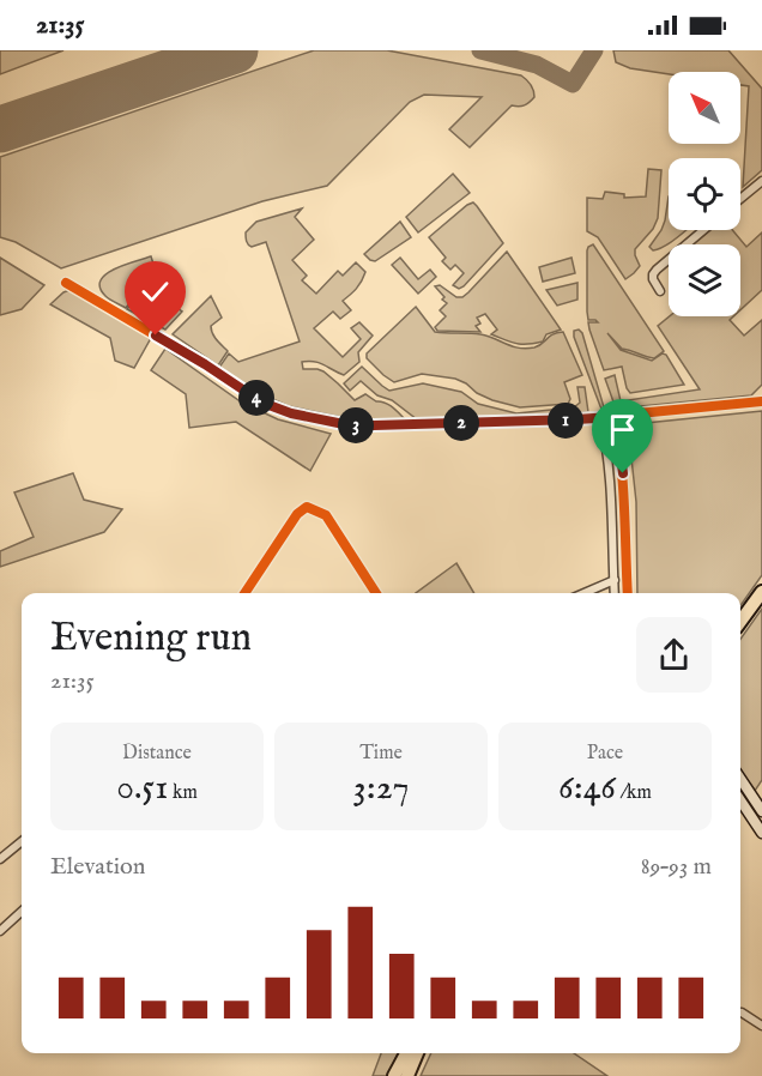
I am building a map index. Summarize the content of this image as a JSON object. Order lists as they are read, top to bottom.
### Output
{
  "north": "top left",
  "page": {
    "status": "21:35",
    "pins": [
      "4",
      "1",
      "2",
      "3"
    ],
    "heading": ["Evening run", "21:35"],
    "stats": [
      ["Distance", "0.51 km"],
      ["Time", "3:27"],
      ["Pace", "6:46 /km"]
    ],
    "chart": ["Elevation", "89–93 m"]
  }
}
